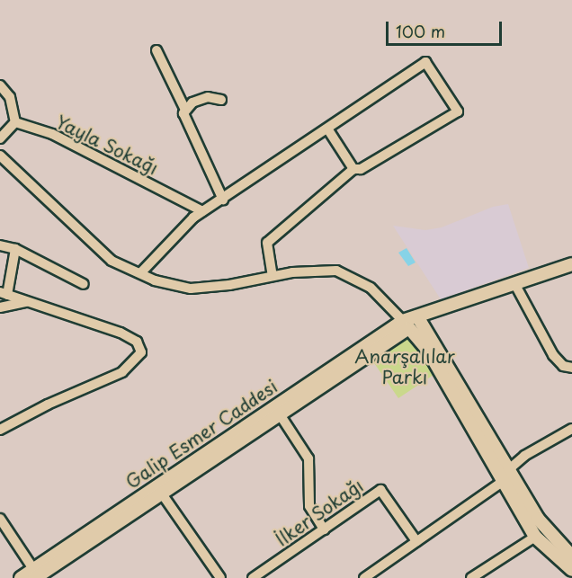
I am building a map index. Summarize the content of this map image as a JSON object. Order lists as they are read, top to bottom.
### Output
{
  "streets": {
    "street": ["Yayla Sokağı", "Galip Esmer Caddesi", "İlker Sokağı"]
  },
  "parks": ["Anarşalılar Parkı"],
  "scale_bar": "100 m"
}
